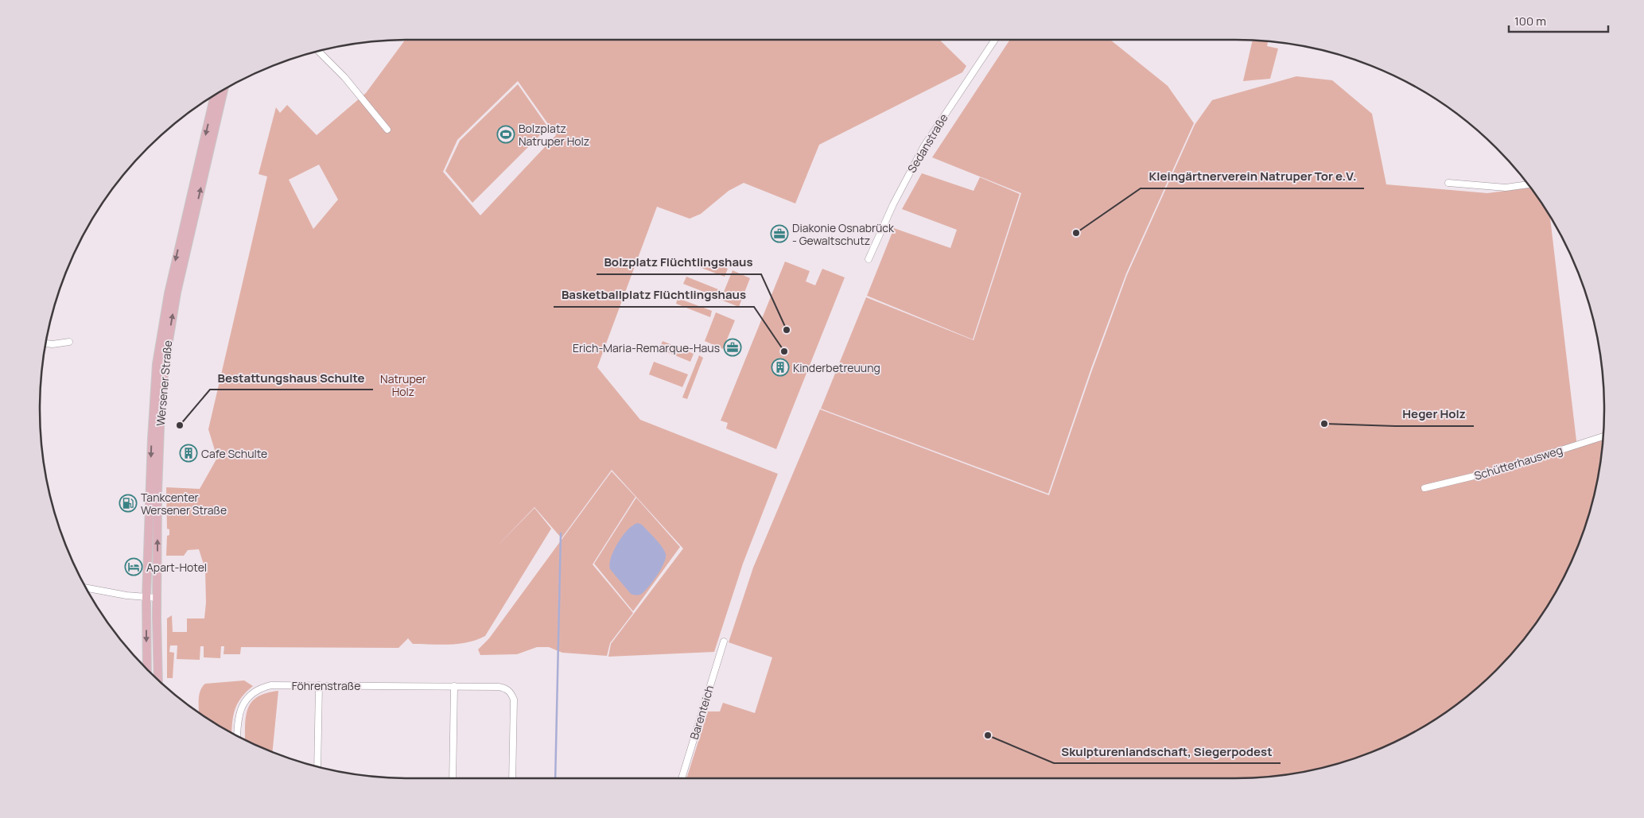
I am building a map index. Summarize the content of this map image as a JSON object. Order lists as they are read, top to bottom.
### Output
{
  "streets": {
    "main road": ["Wersener Straße"],
    "street": [
      "Sedanstraße",
      "Schütterhausweg",
      "Föhrenstraße",
      "Barenteich"
    ]
  },
  "parks": ["Natruper Holz"],
  "places": {
    "sports": ["Bolzplatz Natruper Holz"],
    "other": [
      "Kleingärtnerverein Natruper Tor e.V.",
      "Bolzplatz Flüchtlingshaus",
      "Basketballplatz Flüchtlingshaus",
      "Heger Holz",
      "Bestattungshaus Schulte",
      "Skulpturenlandschaft, Siegerpodest"
    ],
    "office": ["Diakonie Osnabrück - Gewaltschutz", "Erich-Maria-Remarque-Haus"],
    "building": ["Kinderbetreuung", "Cafe Schulte"],
    "fuel station": ["Tankcenter Wersener Straße"],
    "hotel": ["Apart-Hotel"]
  },
  "scale_bar": "100 m"
}
